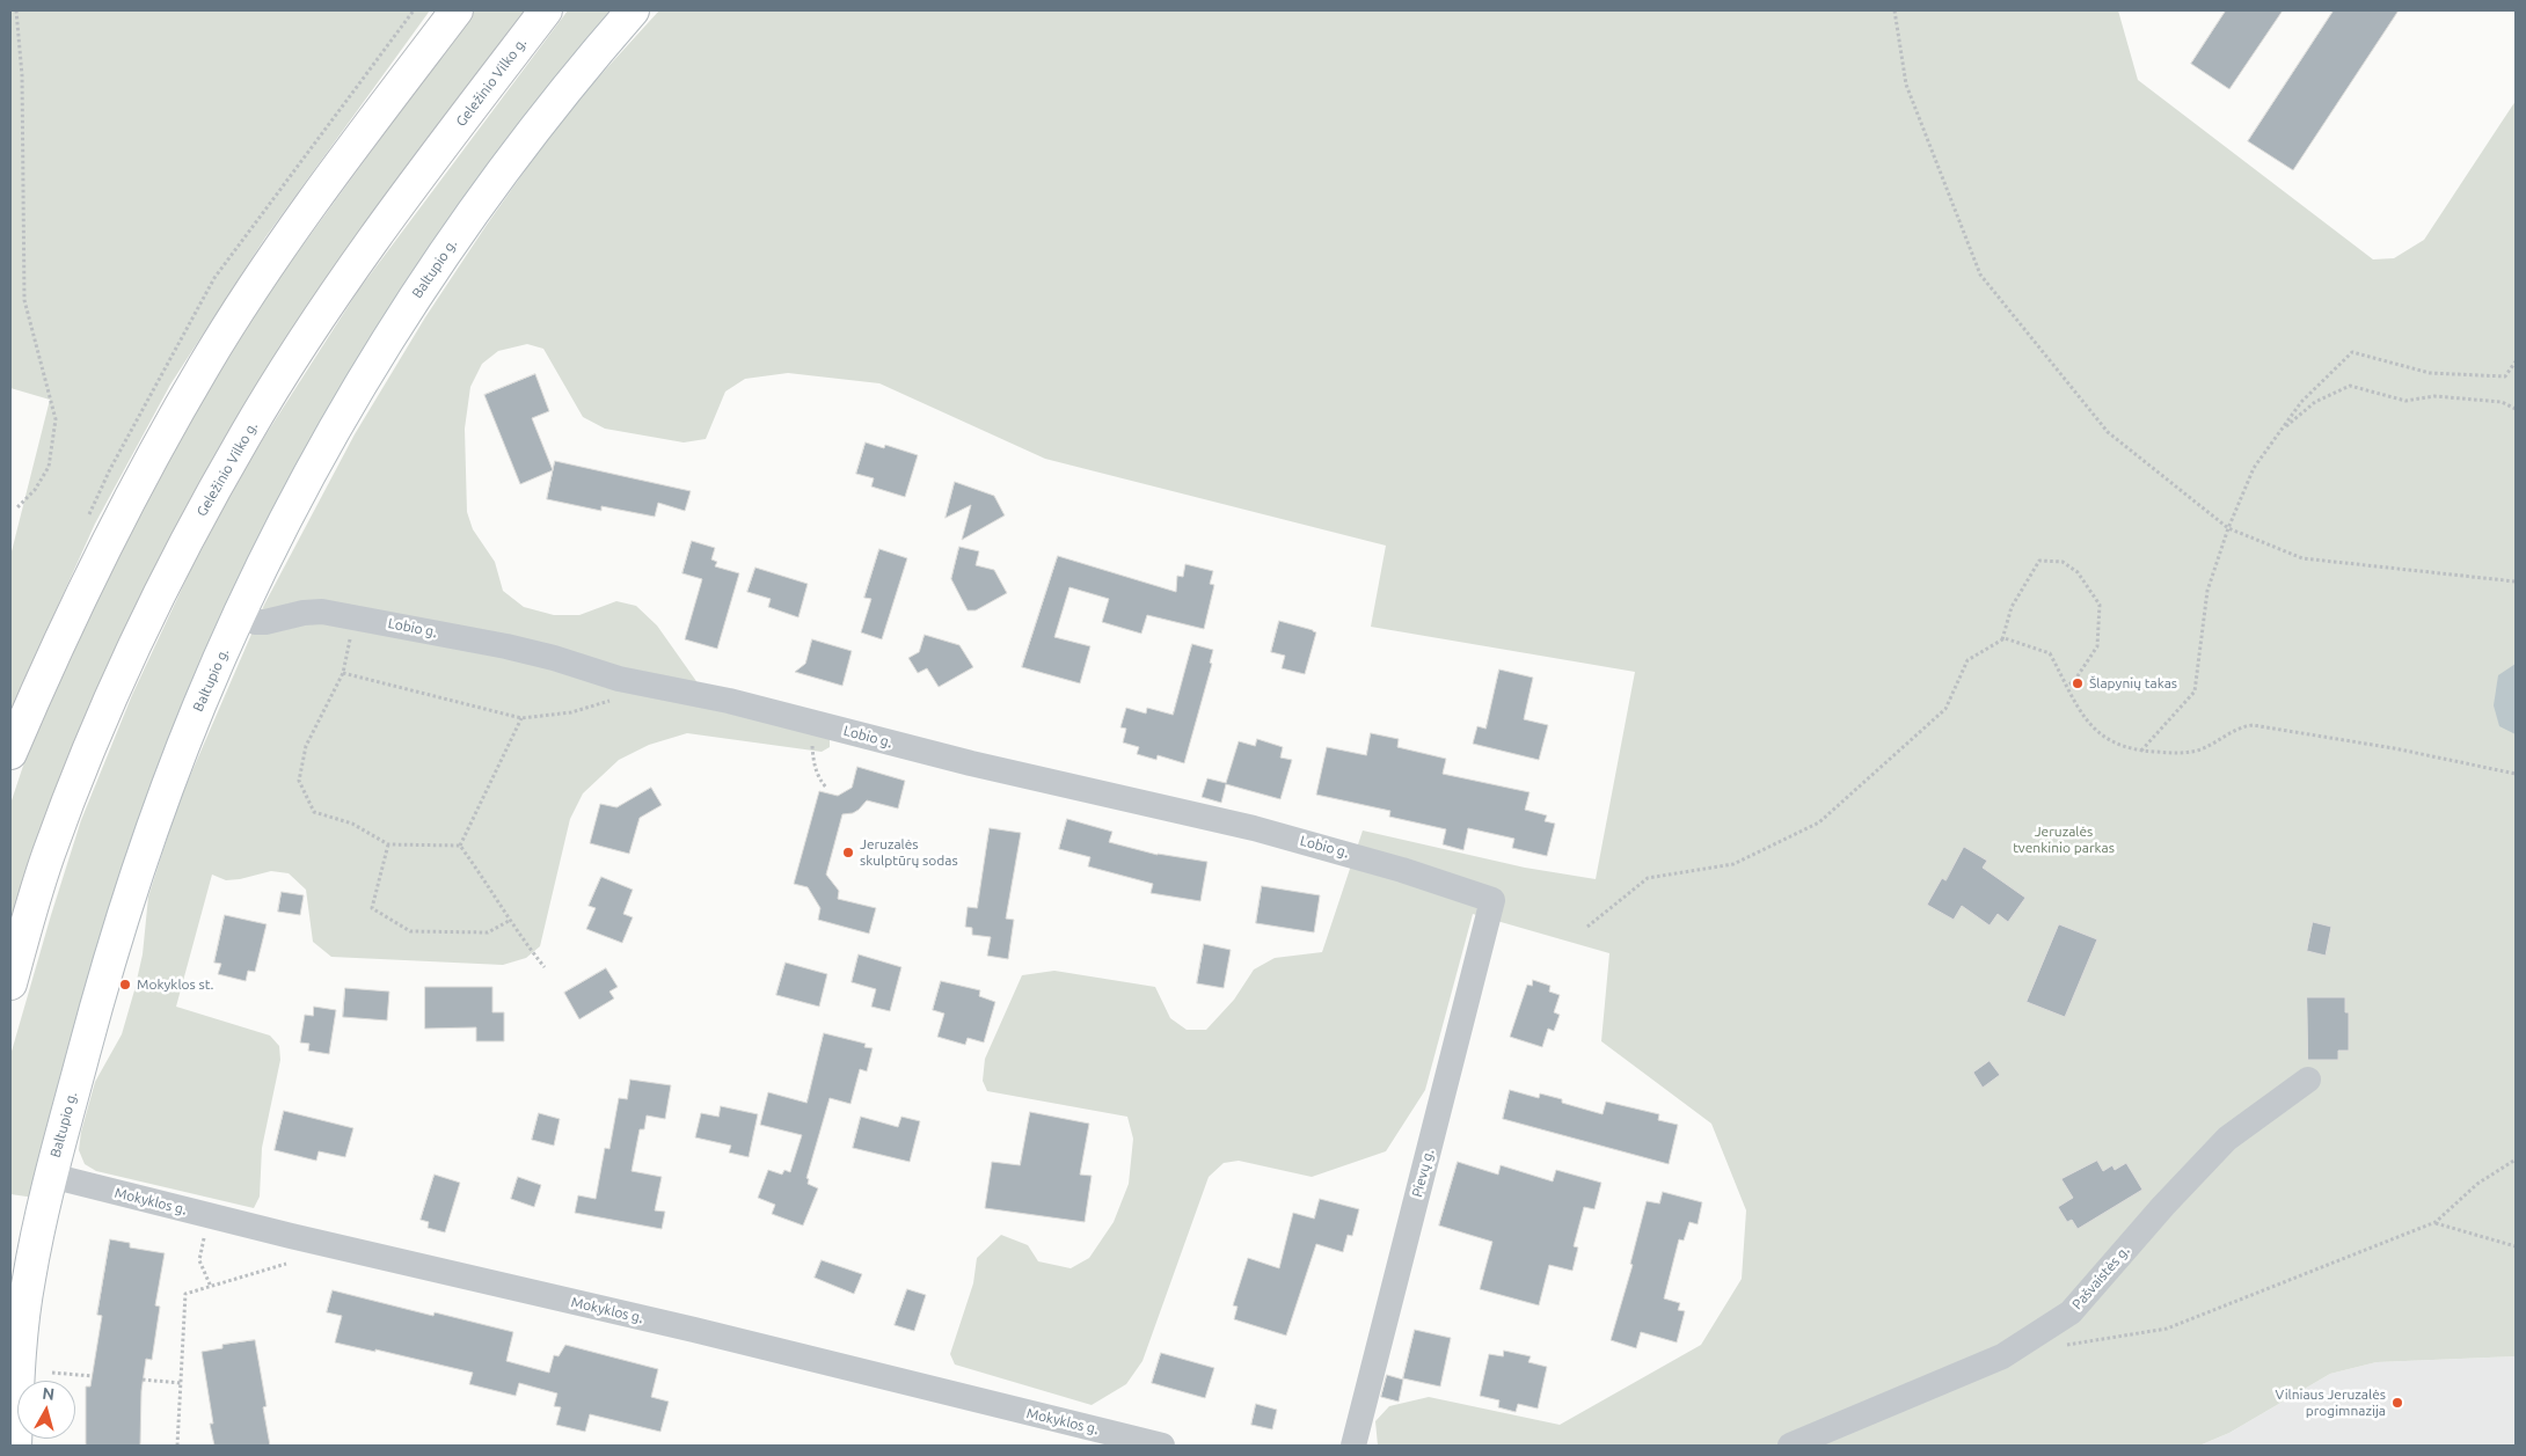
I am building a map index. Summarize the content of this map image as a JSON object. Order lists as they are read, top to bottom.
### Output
{
  "streets": {
    "main road": ["Geležinio Vilko g.", "Baltupio g."],
    "street": [
      "Lobio g.",
      "Pievų g.",
      "Mokyklos g.",
      "Pašvaistės g."
    ]
  },
  "crossings": [
    ["Baltupio g.", "Lobio g."],
    ["Baltupio g.", "Mokyklos g."],
    ["Lobio g.", "Pievų g."]
  ],
  "parks": ["Jeruzalės tvenkinio parkas"],
  "places": [
    "Šlapynių takas",
    "Jeruzalės skulptūrų sodas",
    "Mokyklos st.",
    "Vilniaus Jeruzalės progimnazija"
  ],
  "north": "top"
}
